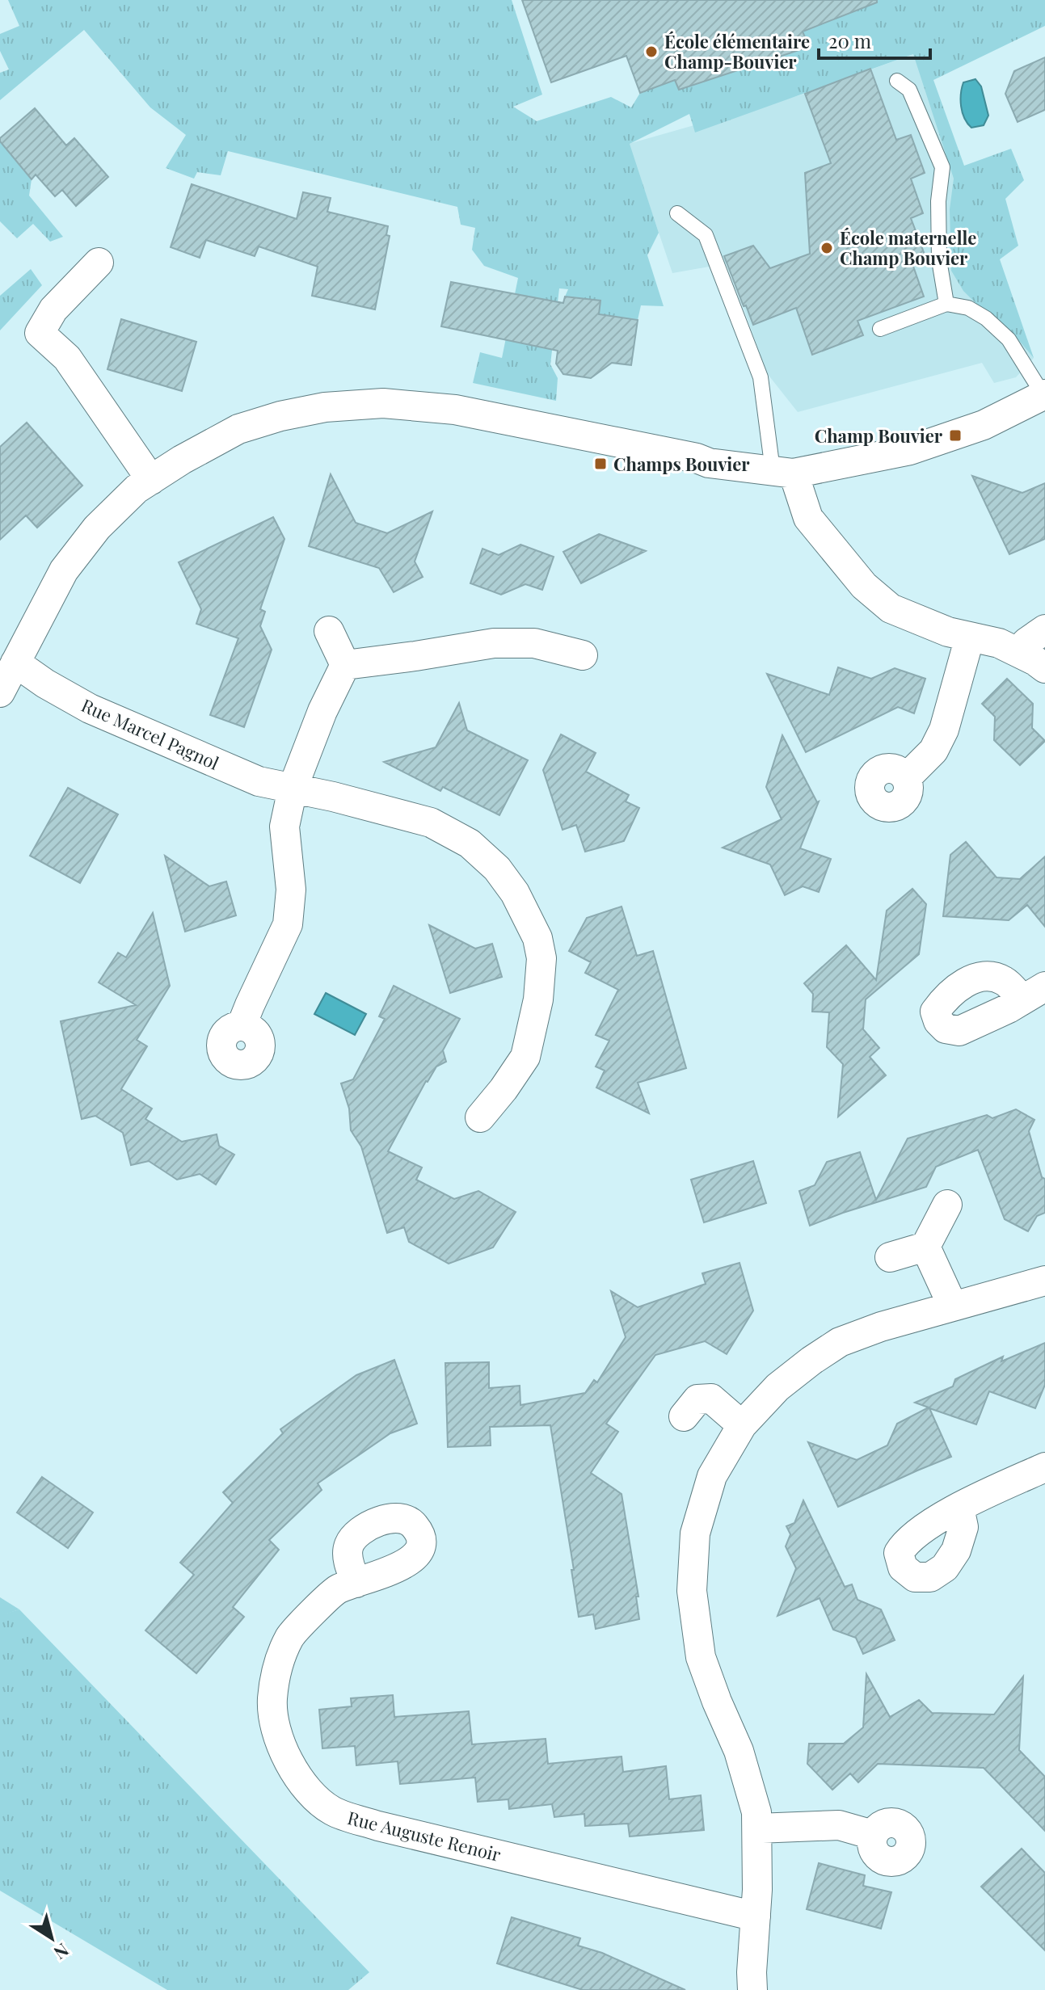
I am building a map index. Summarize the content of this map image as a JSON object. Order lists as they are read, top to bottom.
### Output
{
  "streets": {
    "street": ["Rue Marcel Pagnol", "Rue Auguste Renoir"]
  },
  "places": {
    "other": ["École élémentaire Champ-Bouvier", "École maternelle Champ Bouvier"],
    "transit": ["Champ Bouvier", "Champs Bouvier"]
  },
  "scale_bar": "20 m",
  "north": "bottom right"
}
